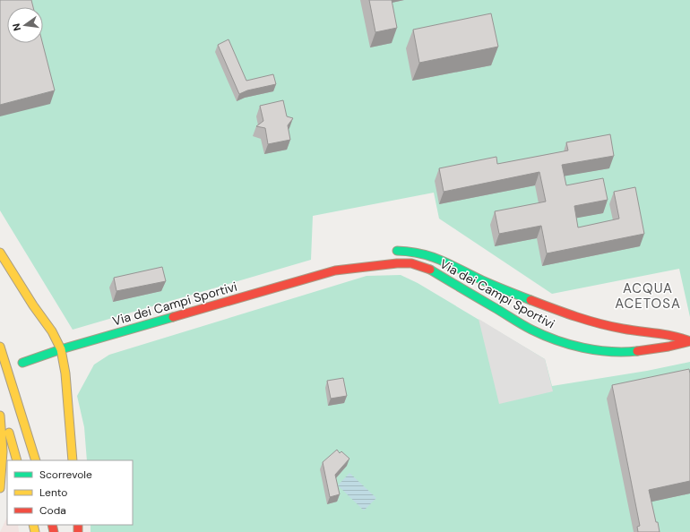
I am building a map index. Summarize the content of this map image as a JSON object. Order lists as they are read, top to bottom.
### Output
{
  "streets": {
    "main road": ["Via dei Campi Sportivi"]
  },
  "districts": ["ACQUA ACETOSA"],
  "legend": ["Scorrevole", "Lento", "Coda"],
  "north": "left"
}
